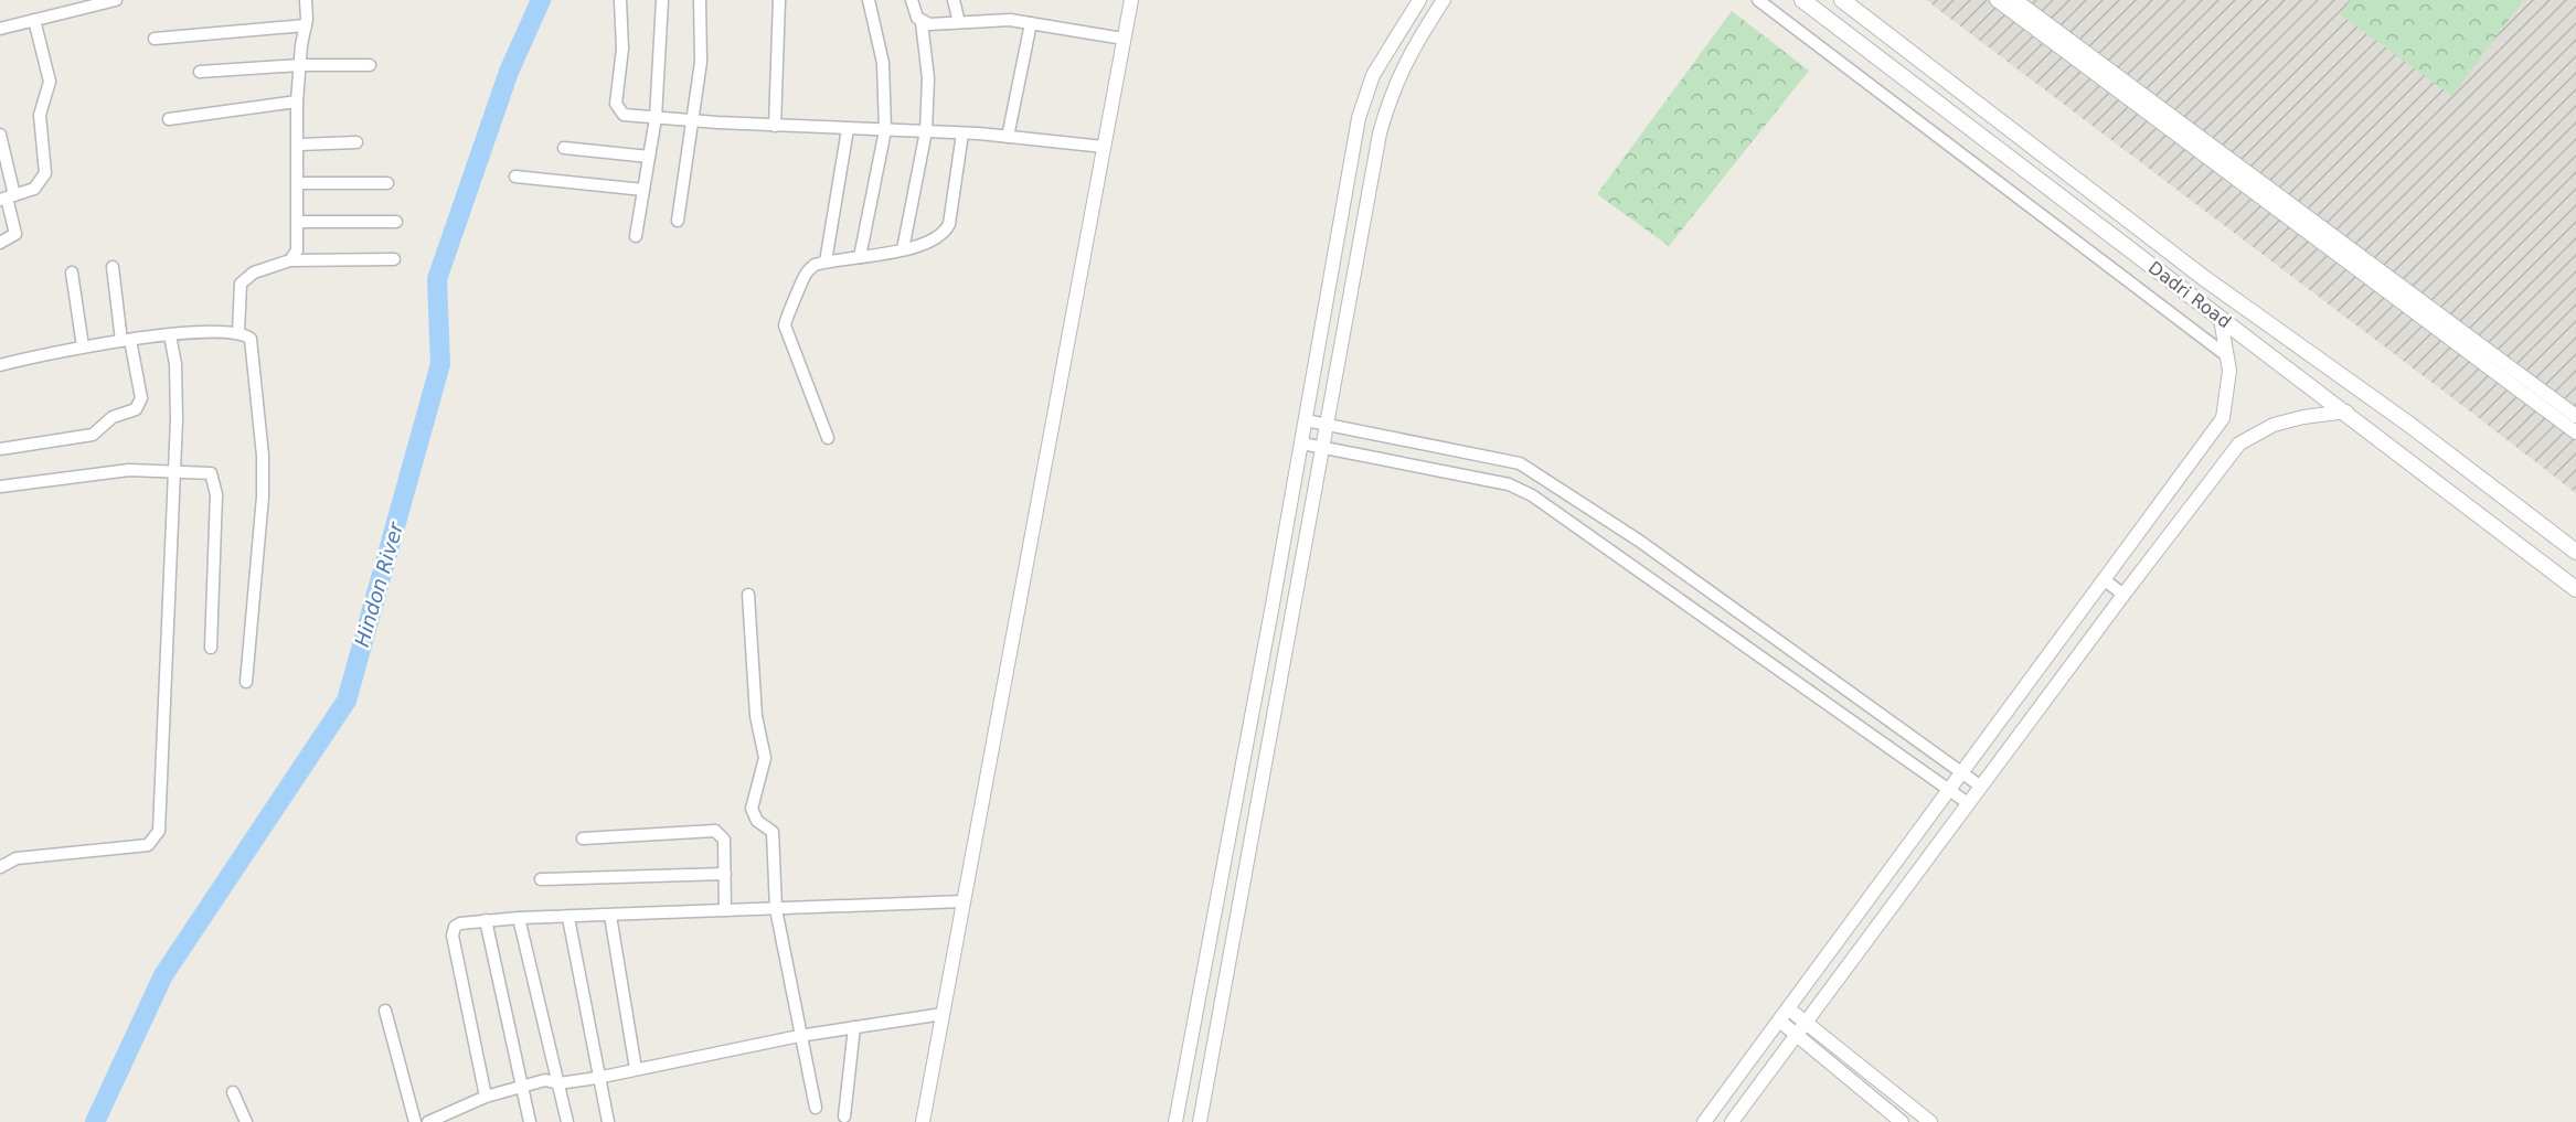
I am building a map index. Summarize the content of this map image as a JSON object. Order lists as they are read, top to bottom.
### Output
{
  "streets": {
    "main road": ["Dadri Road"]
  },
  "water": ["Hindon River"]
}
